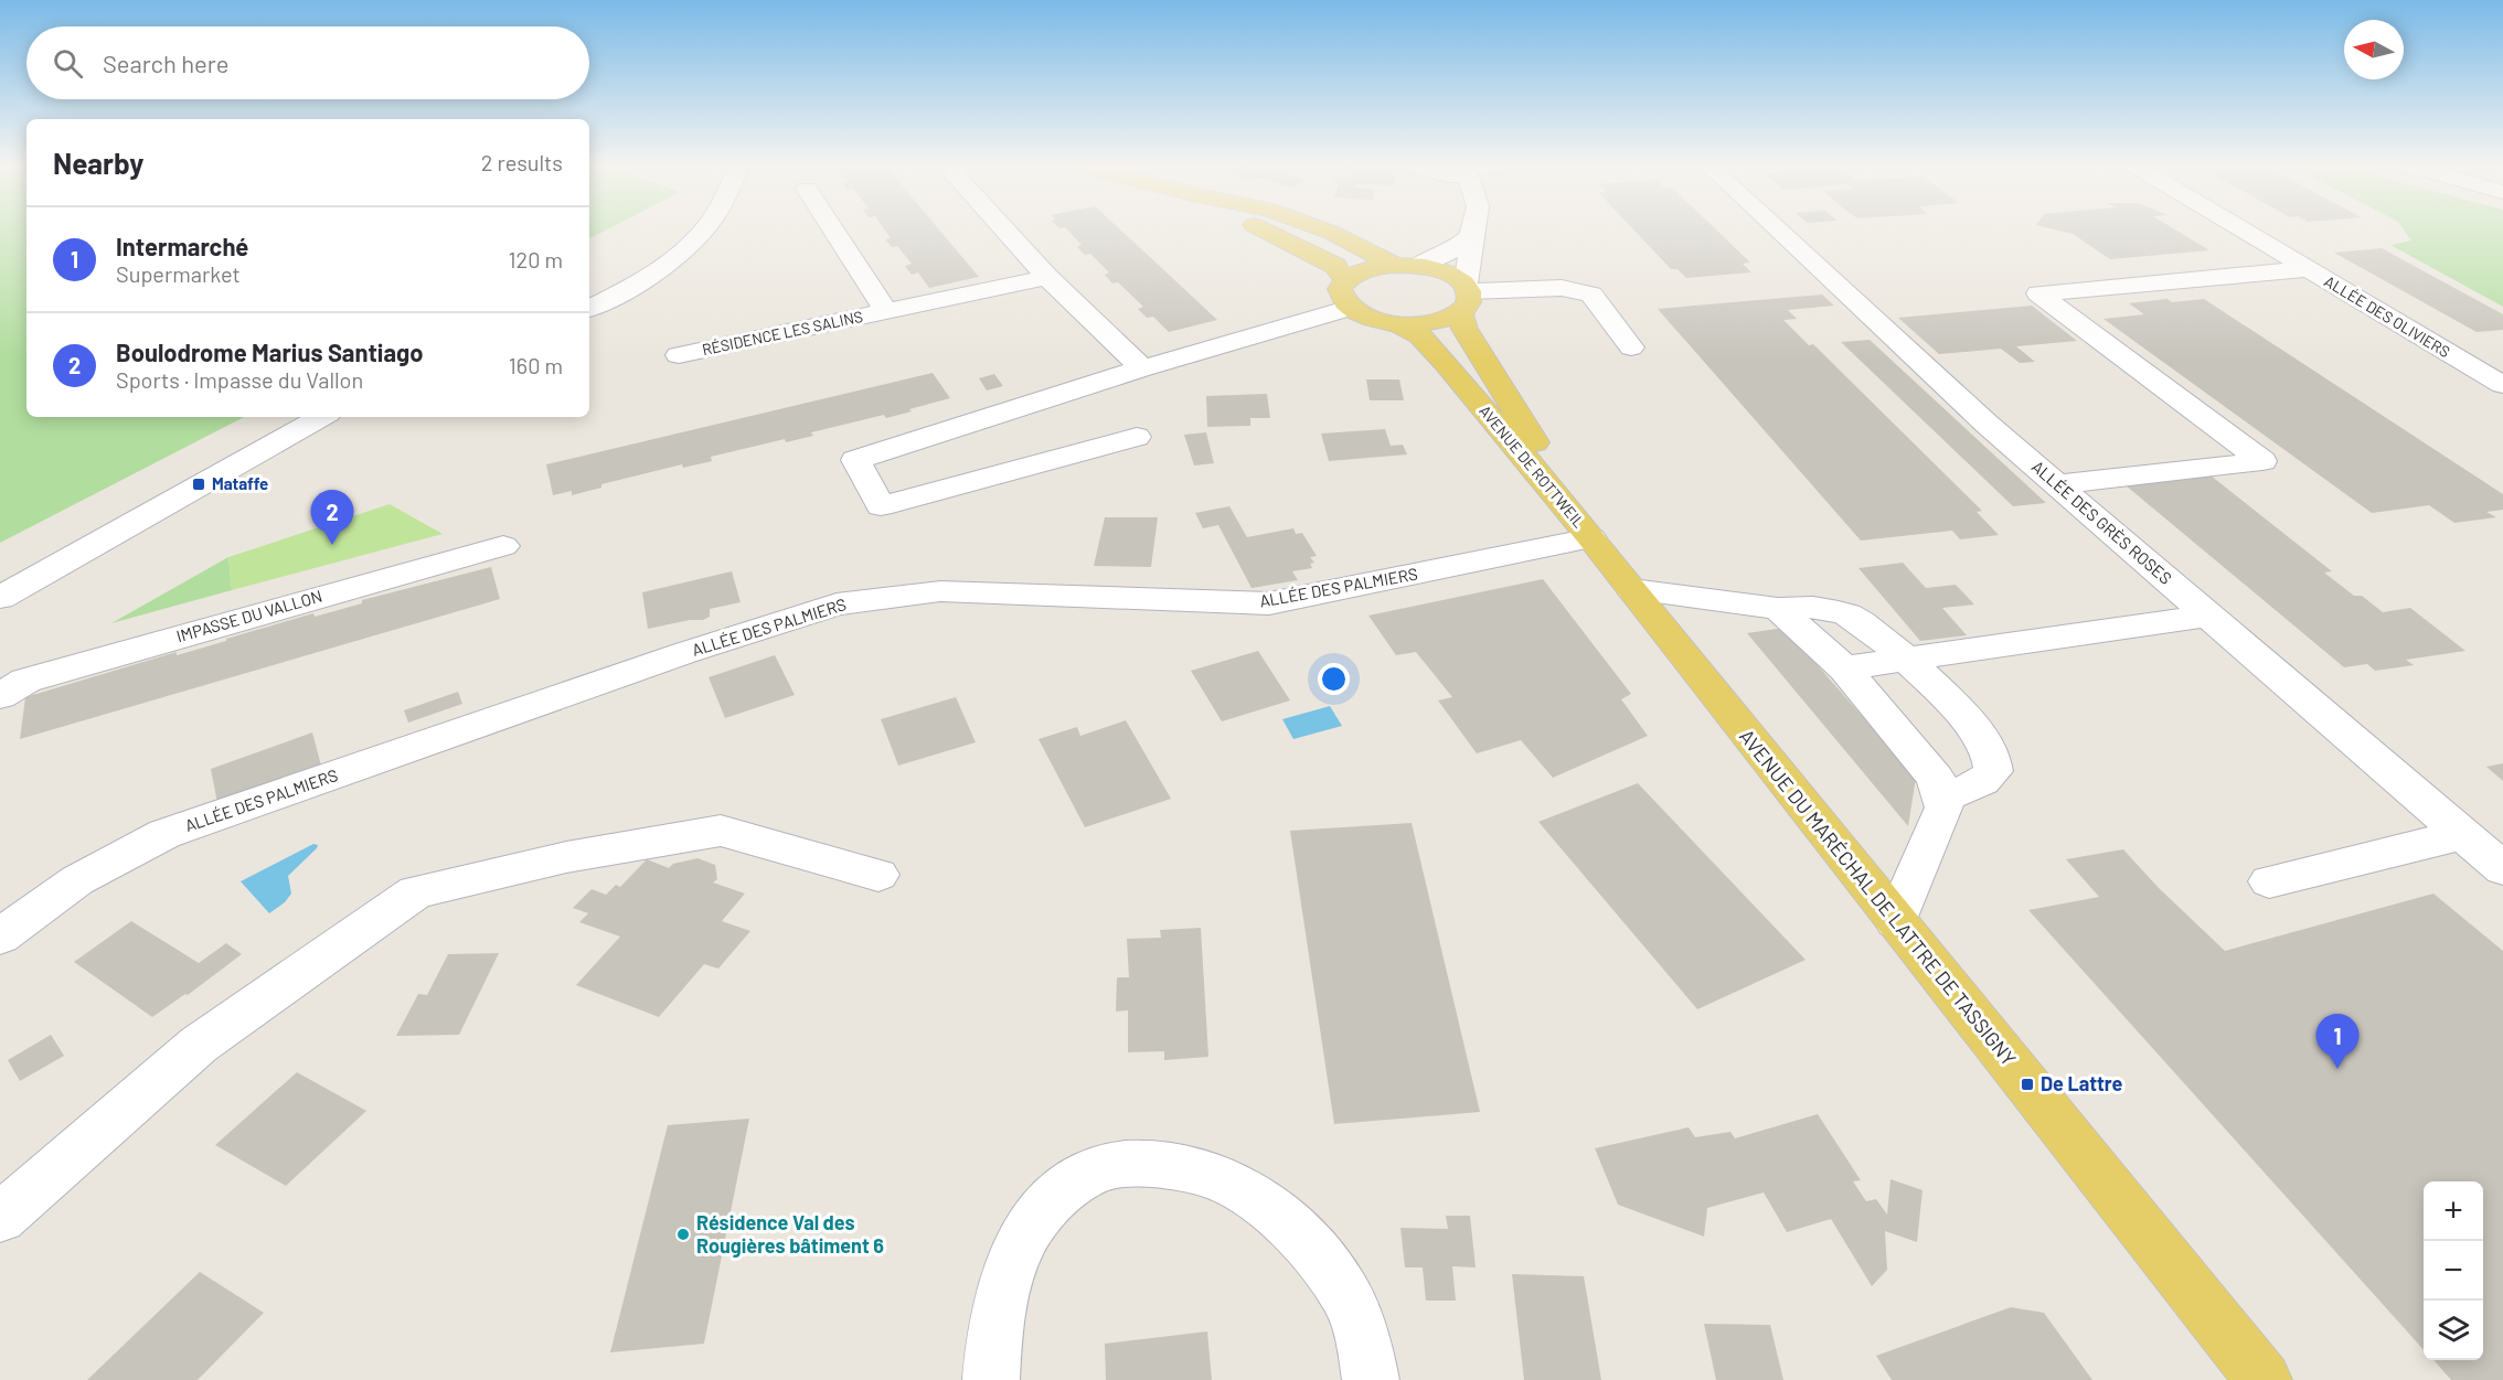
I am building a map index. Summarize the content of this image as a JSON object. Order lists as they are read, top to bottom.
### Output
{
  "streets": {
    "main road": ["AVENUE DE ROTTWEIL", "AVENUE DU MARÉCHAL DE LATTRE DE TASSIGNY"],
    "street": [
      "ALLÉE DES OLIVIERS",
      "RÉSIDENCE LES SALINS",
      "ALLÉE DES GRÈS ROSES",
      "ALLÉE DES PALMIERS",
      "IMPASSE DU VALLON"
    ]
  },
  "crossings": [
    ["AVENUE DE ROTTWEIL", "ALLÉE DES PALMIERS"],
    ["AVENUE DE ROTTWEIL", "AVENUE DU MARÉCHAL DE LATTRE DE TASSIGNY"],
    ["ALLÉE DES PALMIERS", "AVENUE DU MARÉCHAL DE LATTRE DE TASSIGNY"]
  ],
  "places": {
    "transit": ["Mataffe", "De Lattre"],
    "other": ["Résidence Val des Rougières bâtiment 6"]
  },
  "north": "left",
  "page": {
    "search": "Search here",
    "heading": ["Nearby", "2 results"],
    "list": [
      {
        "mark": "1",
        "name": "Intermarché",
        "note": "Supermarket",
        "value": "120 m"
      },
      {
        "mark": "2",
        "name": "Boulodrome Marius Santiago",
        "note": "Sports · Impasse du Vallon",
        "value": "160 m"
      }
    ],
    "pins": ["2", "1"],
    "map_buttons": ["+", "−"]
  }
}
